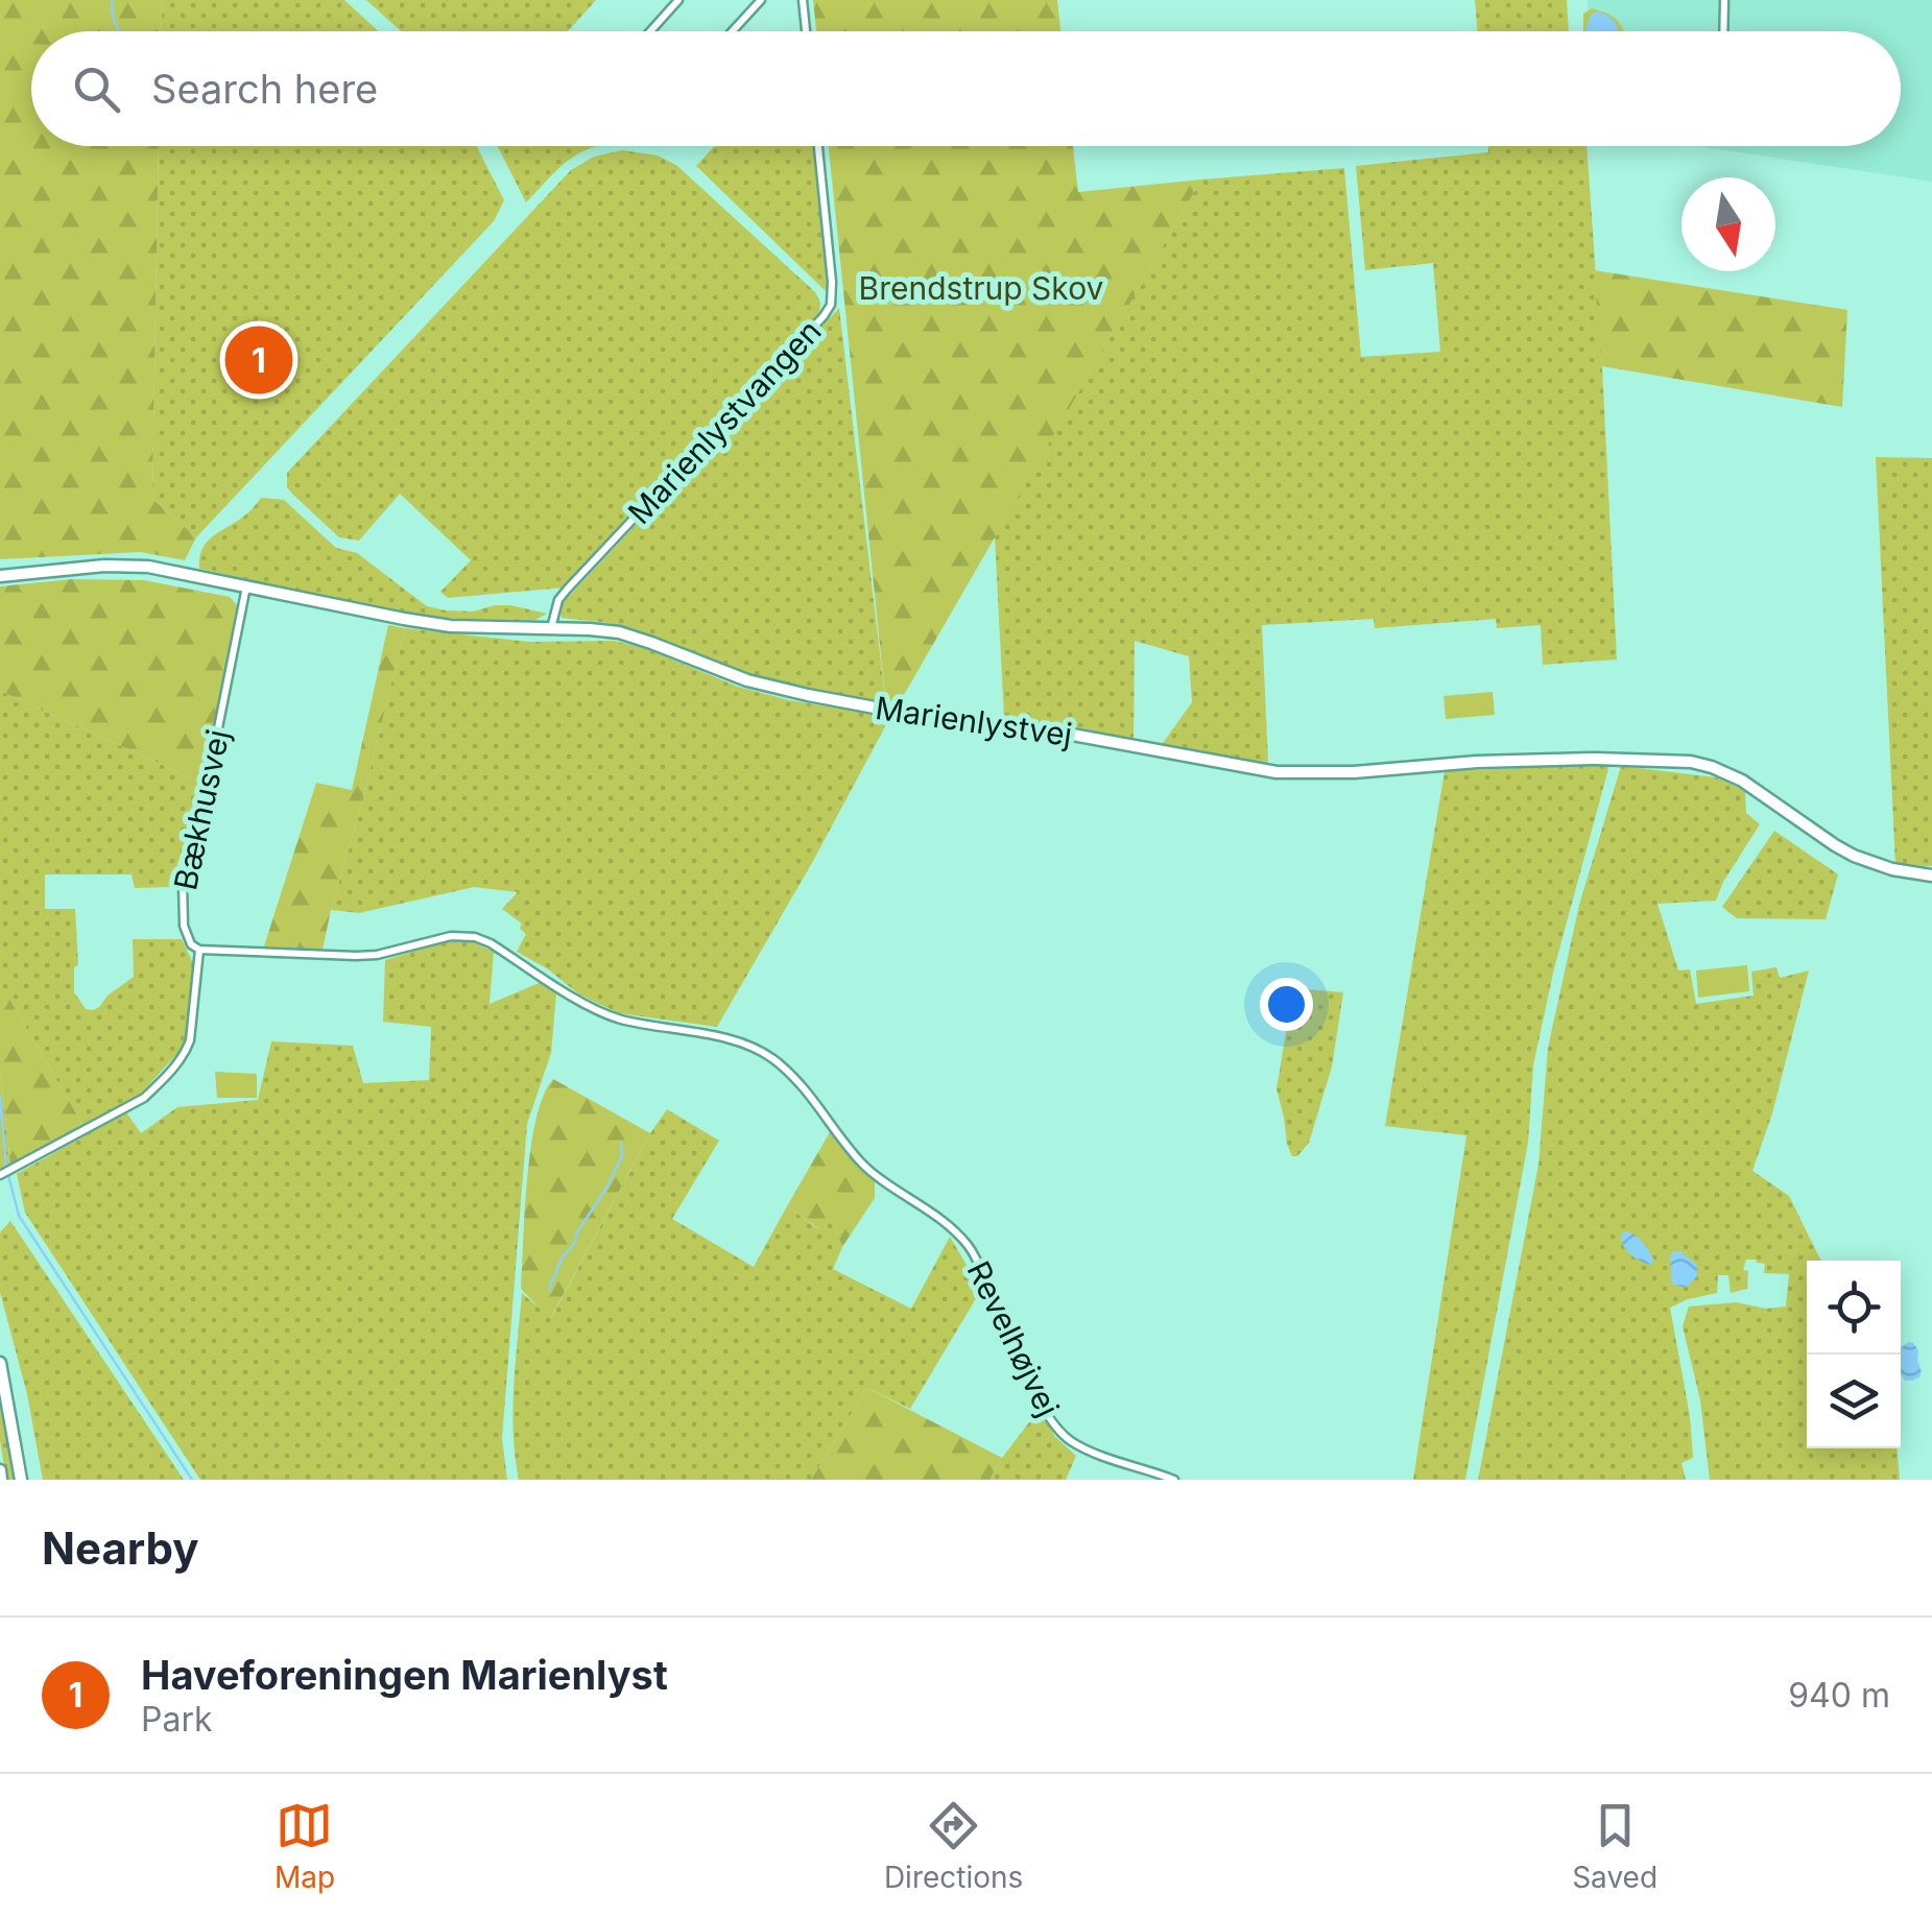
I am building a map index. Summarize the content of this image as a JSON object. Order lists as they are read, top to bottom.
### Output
{
  "streets": {
    "street": [
      "Marienlystvangen",
      "Marienlystvej",
      "Bækhusvej",
      "Revelhøjvej"
    ]
  },
  "crossings": [
    ["Marienlystvangen", "Marienlystvej"],
    ["Marienlystvej", "Bækhusvej"],
    ["Bækhusvej", "Revelhøjvej"]
  ],
  "parks": ["Brendstrup Skov"],
  "north": "bottom",
  "page": {
    "search": "Search here",
    "pins": "1",
    "heading": "Nearby",
    "list": [
      {
        "mark": "1",
        "name": "Haveforeningen Marienlyst",
        "note": "Park",
        "value": "940 m"
      }
    ],
    "nav": ["Map", "Directions", "Saved"]
  }
}
